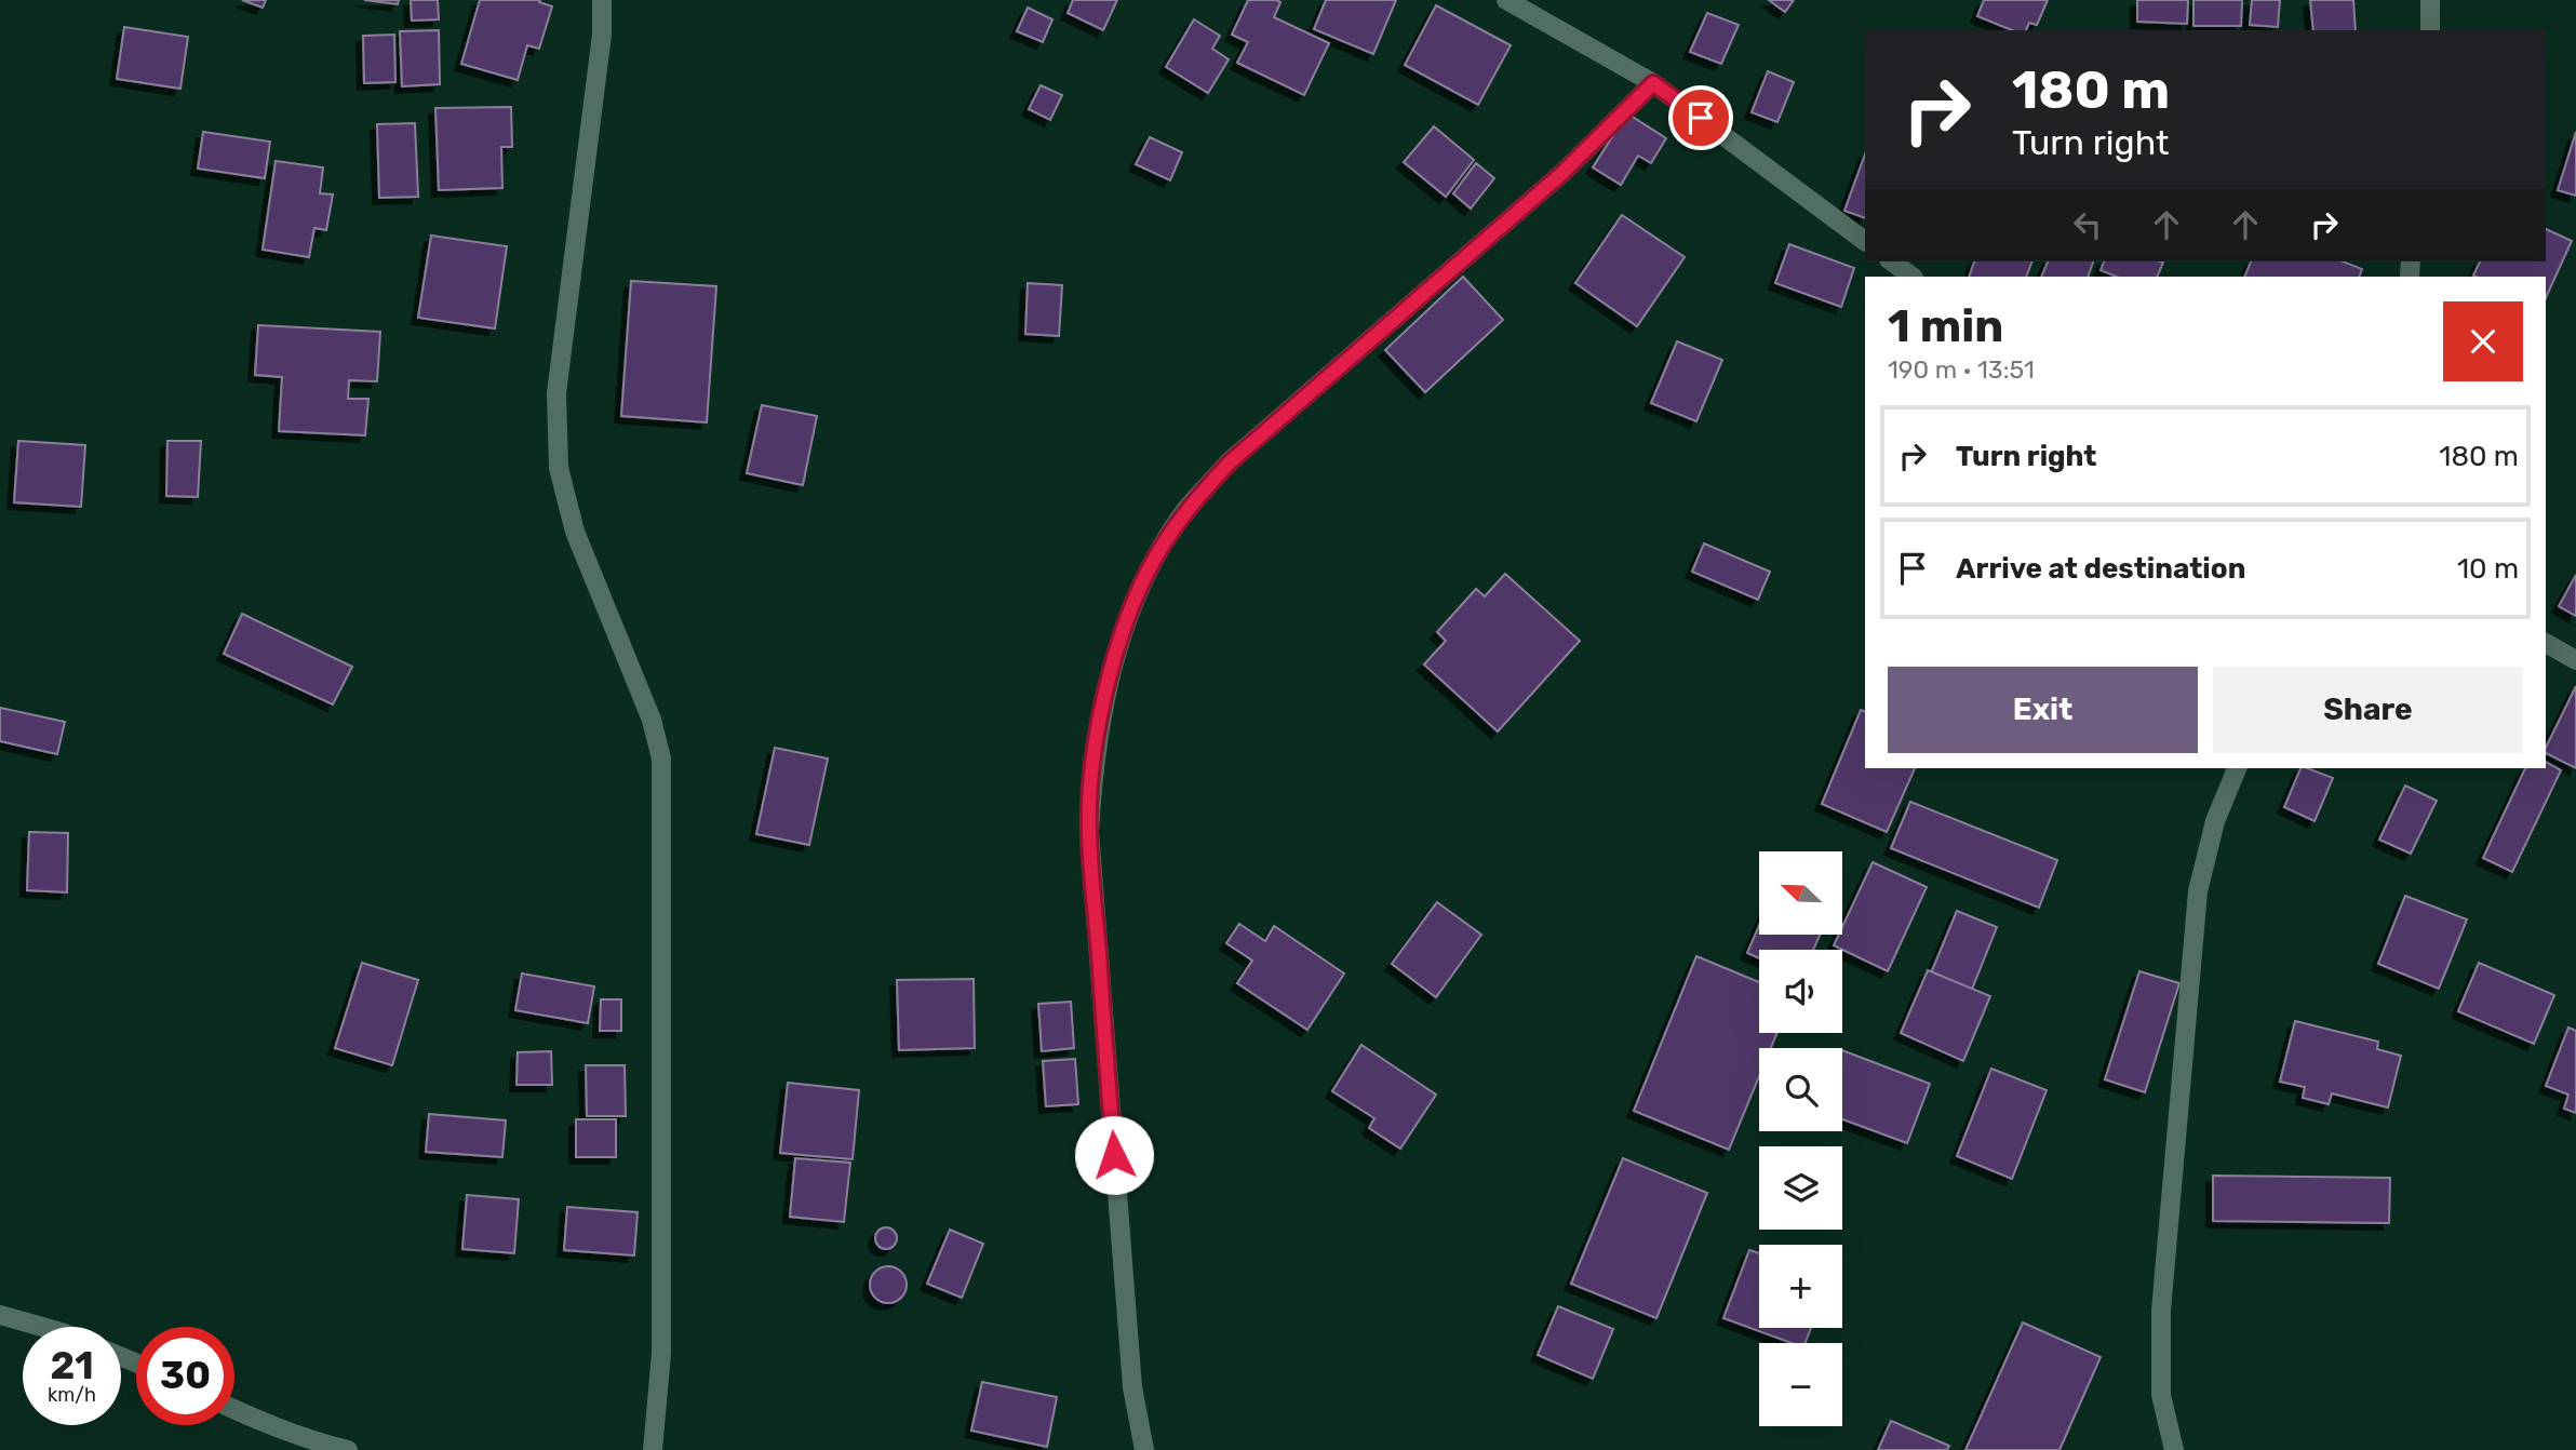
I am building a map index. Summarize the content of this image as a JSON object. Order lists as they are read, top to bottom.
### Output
{
  "north": "top left",
  "page": {
    "turn": ["180 m", "Turn right"],
    "heading": ["1 min", "190 m · 13:51"],
    "list": [
      {
        "name": "Turn right",
        "value": "180 m"
      },
      {
        "name": "Arrive at destination",
        "value": "10 m"
      }
    ],
    "buttons": ["Exit", "Share"],
    "map_buttons": ["+", "−"],
    "speed": "21 km/h",
    "limit": "30"
  }
}
